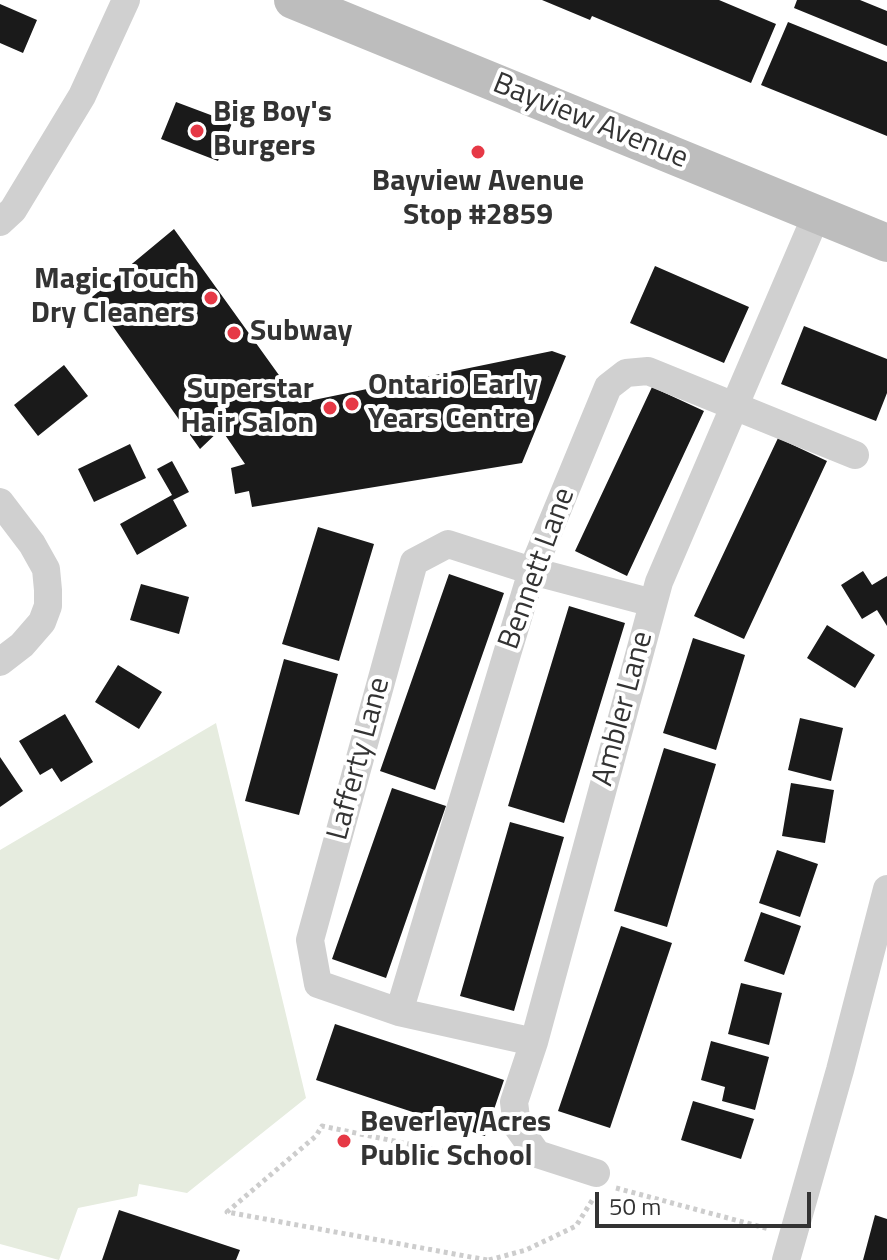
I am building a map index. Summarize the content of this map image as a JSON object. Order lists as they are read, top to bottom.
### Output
{
  "streets": {
    "main road": ["Bayview Avenue"],
    "street": ["Bennett Lane", "Ambler Lane", "Lafferty Lane"]
  },
  "crossings": [
    ["Bayview Avenue", "Ambler Lane"],
    ["Bennett Lane", "Ambler Lane"],
    ["Bennett Lane", "Lafferty Lane"],
    ["Ambler Lane", "Lafferty Lane"]
  ],
  "places": [
    "Big Boy's Burgers",
    "Bayview Avenue Stop #2859",
    "Magic Touch Dry Cleaners",
    "Subway",
    "Ontario Early Years Centre",
    "Superstar Hair Salon",
    "Beverley Acres Public School"
  ],
  "scale_bar": "50 m"
}
